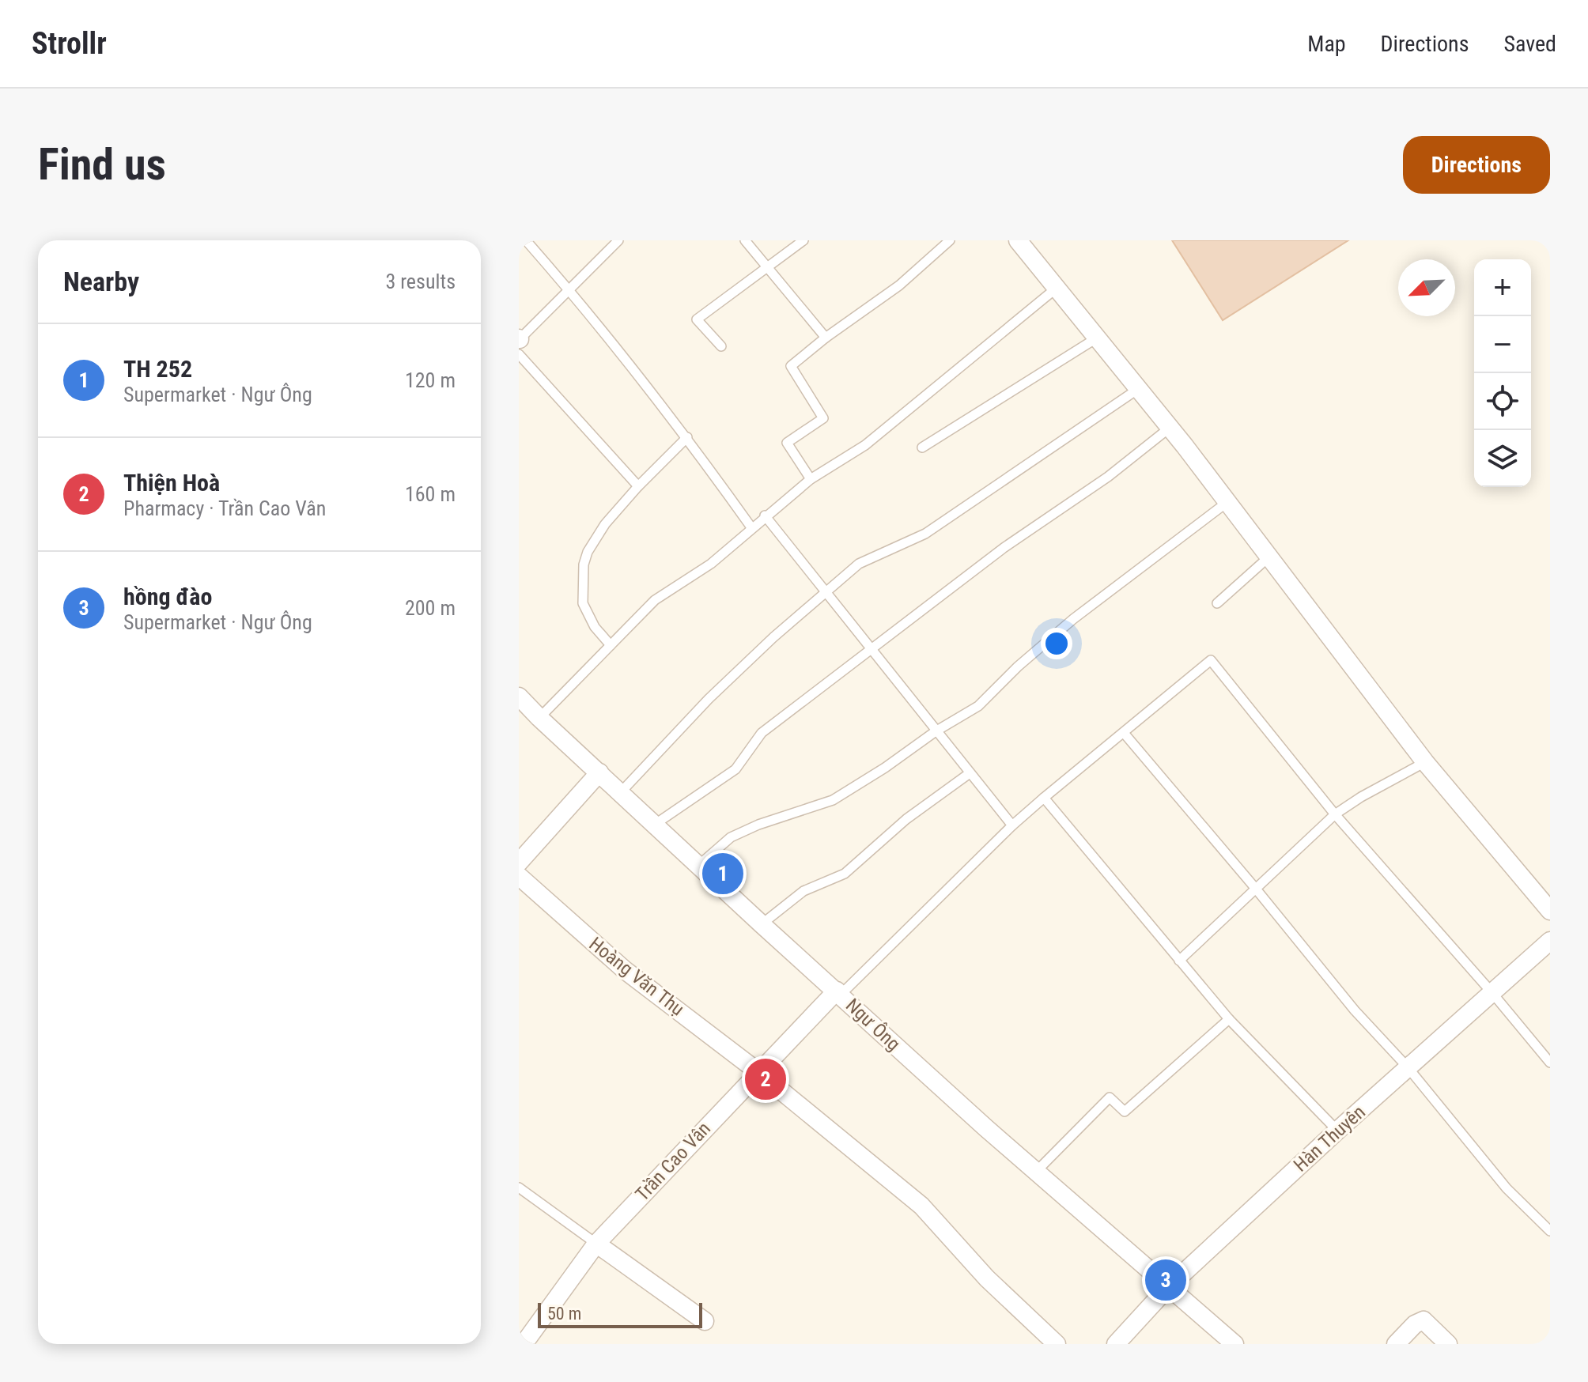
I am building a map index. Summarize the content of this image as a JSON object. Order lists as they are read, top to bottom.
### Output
{
  "streets": {
    "street": [
      "Hoàng Văn Thụ",
      "Ngư Ông",
      "Hàn Thuyên",
      "Trần Cao Vân"
    ]
  },
  "crossings": [
    ["Hoàng Văn Thụ", "Trần Cao Vân"],
    ["Ngư Ông", "Hàn Thuyên"],
    ["Ngư Ông", "Trần Cao Vân"]
  ],
  "scale_bar": "50 m",
  "north": "bottom left",
  "page": {
    "header": "Strollr",
    "nav": ["Map", "Directions", "Saved"],
    "buttons": "Directions",
    "title": "Find us",
    "heading": ["Nearby", "3 results"],
    "map_buttons": ["+", "−"],
    "list": [
      {
        "mark": "1",
        "name": "TH 252",
        "note": "Supermarket · Ngư Ông",
        "value": "120 m"
      },
      {
        "mark": "2",
        "name": "Thiện Hoà",
        "note": "Pharmacy · Trần Cao Vân",
        "value": "160 m"
      },
      {
        "mark": "3",
        "name": "hồng đào",
        "note": "Supermarket · Ngư Ông",
        "value": "200 m"
      }
    ],
    "pins": ["1", "2", "3"],
    "scale": "50 m"
  }
}
